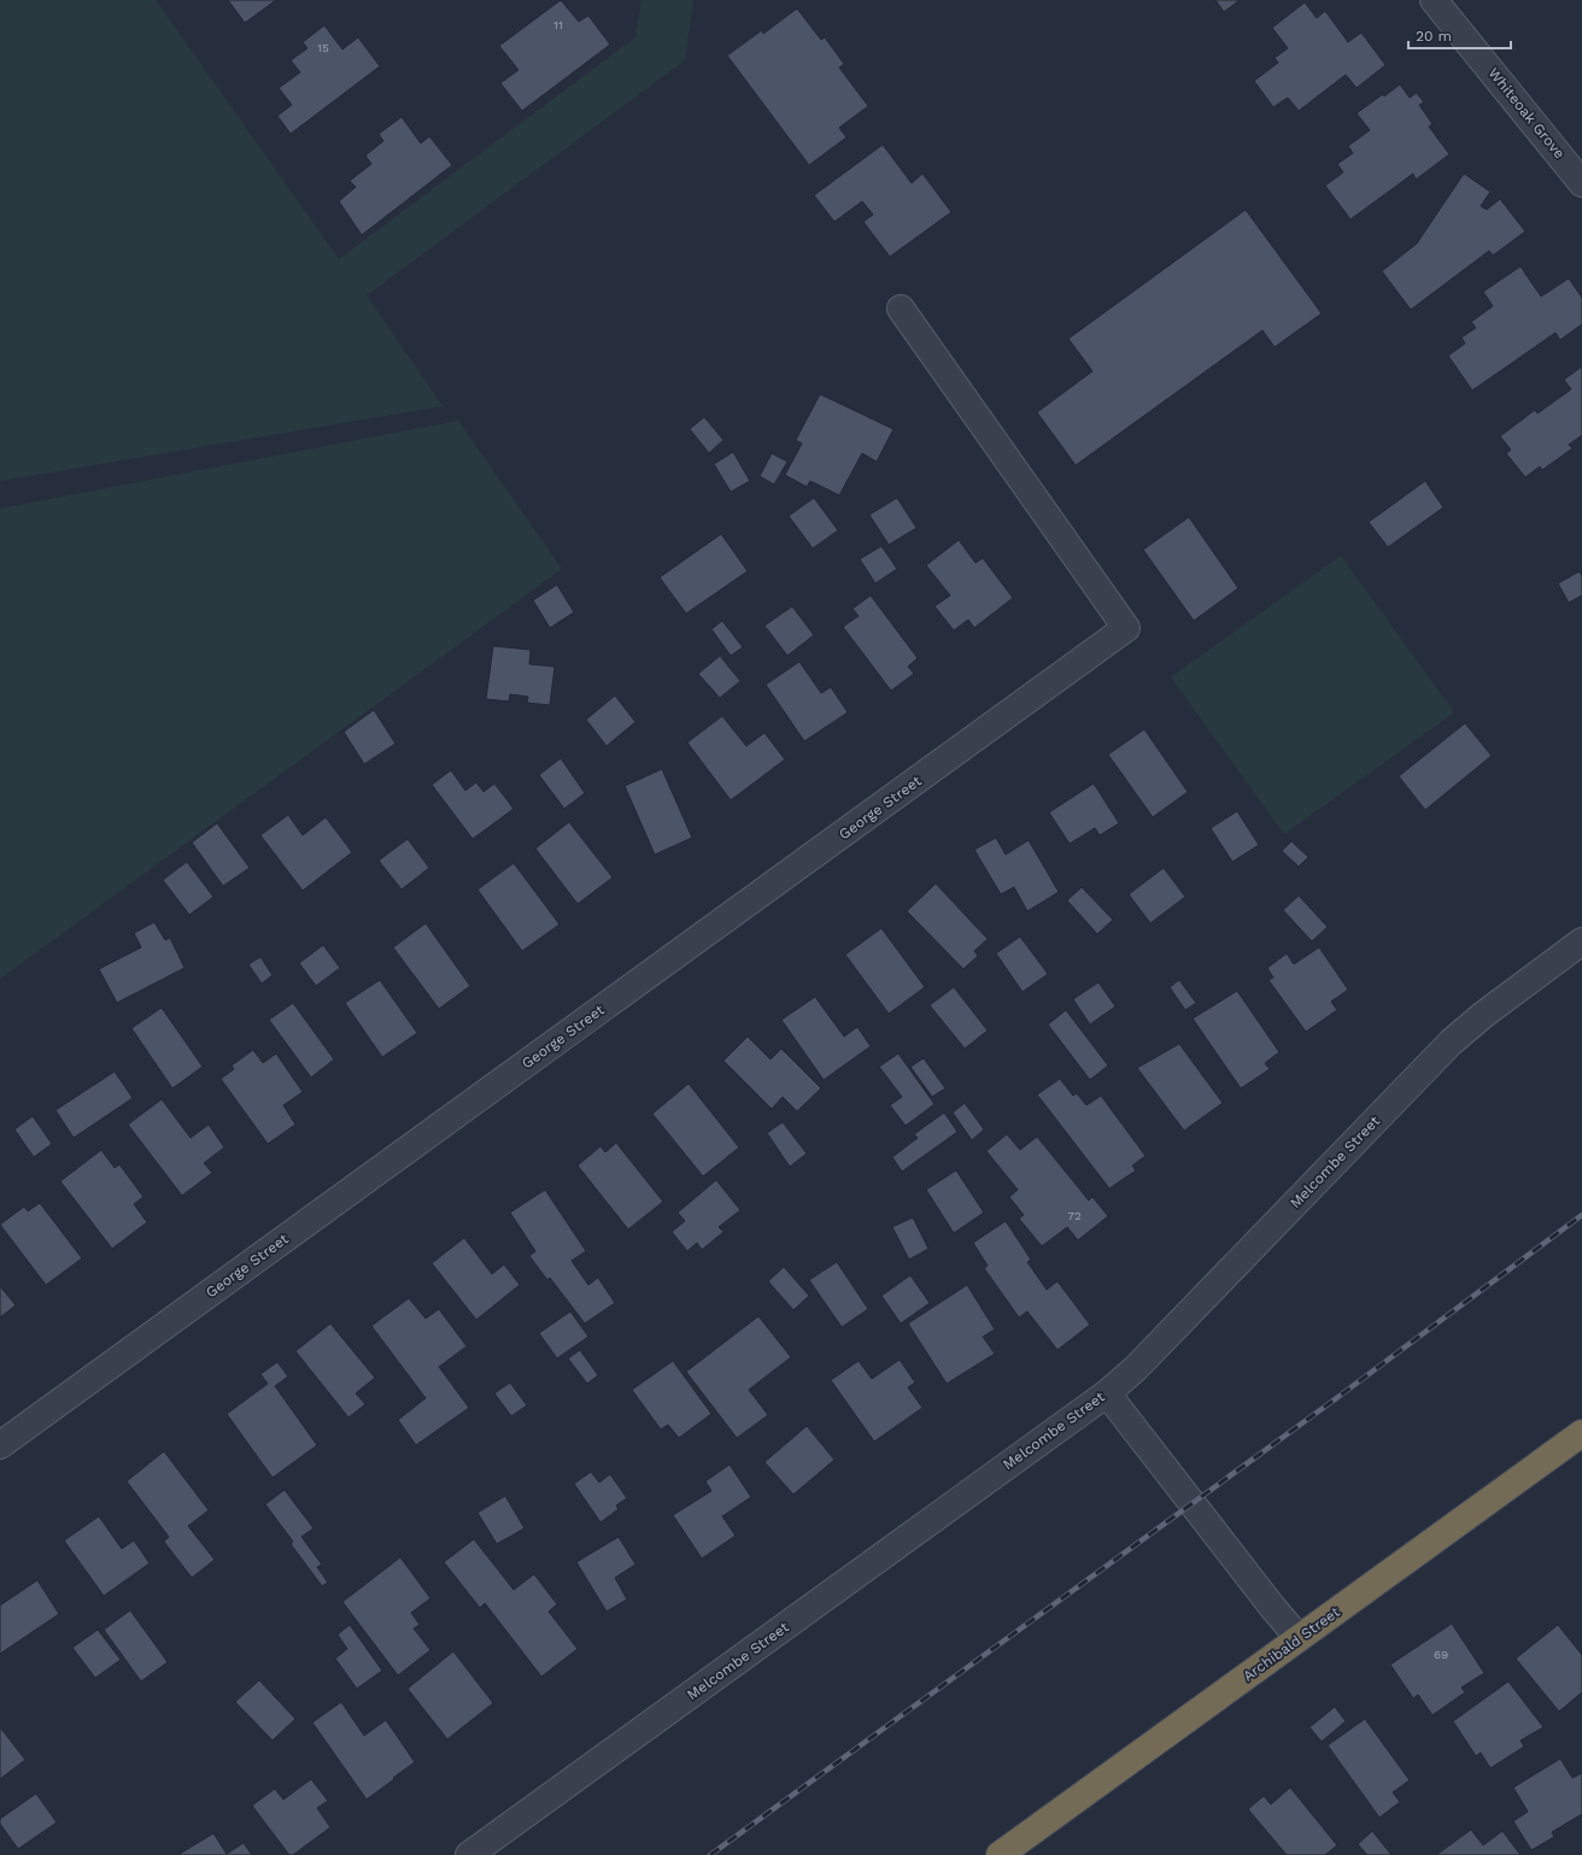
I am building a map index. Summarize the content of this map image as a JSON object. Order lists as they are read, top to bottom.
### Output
{
  "streets": {
    "highway": ["Archibald Street"],
    "street": ["Whiteoak Grove", "George Street", "Melcombe Street"]
  },
  "house_numbers": [
    "11",
    "15",
    "72",
    "69"
  ],
  "scale_bar": "20 m"
}
